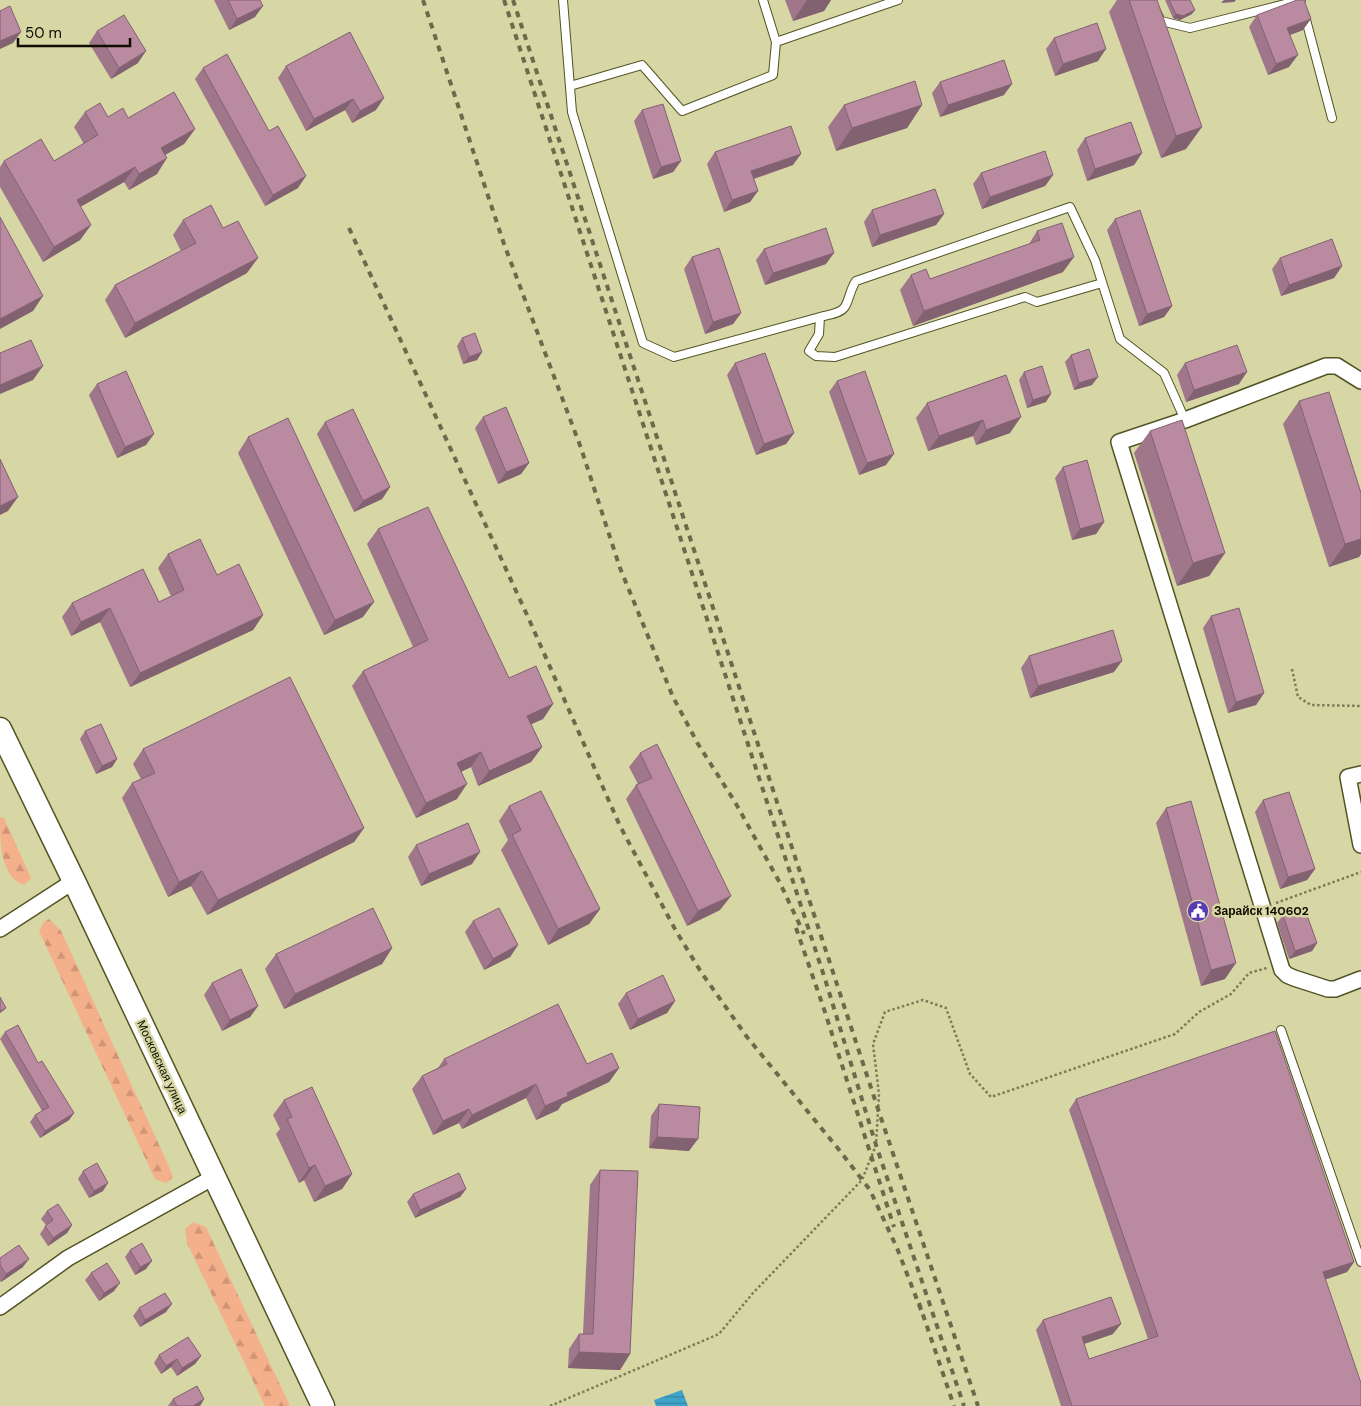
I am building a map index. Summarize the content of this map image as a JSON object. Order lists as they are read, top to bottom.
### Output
{
  "streets": {
    "main road": ["Московская улица"]
  },
  "places": {
    "public building": ["Зарайск 140602"]
  },
  "scale_bar": "50 m"
}
